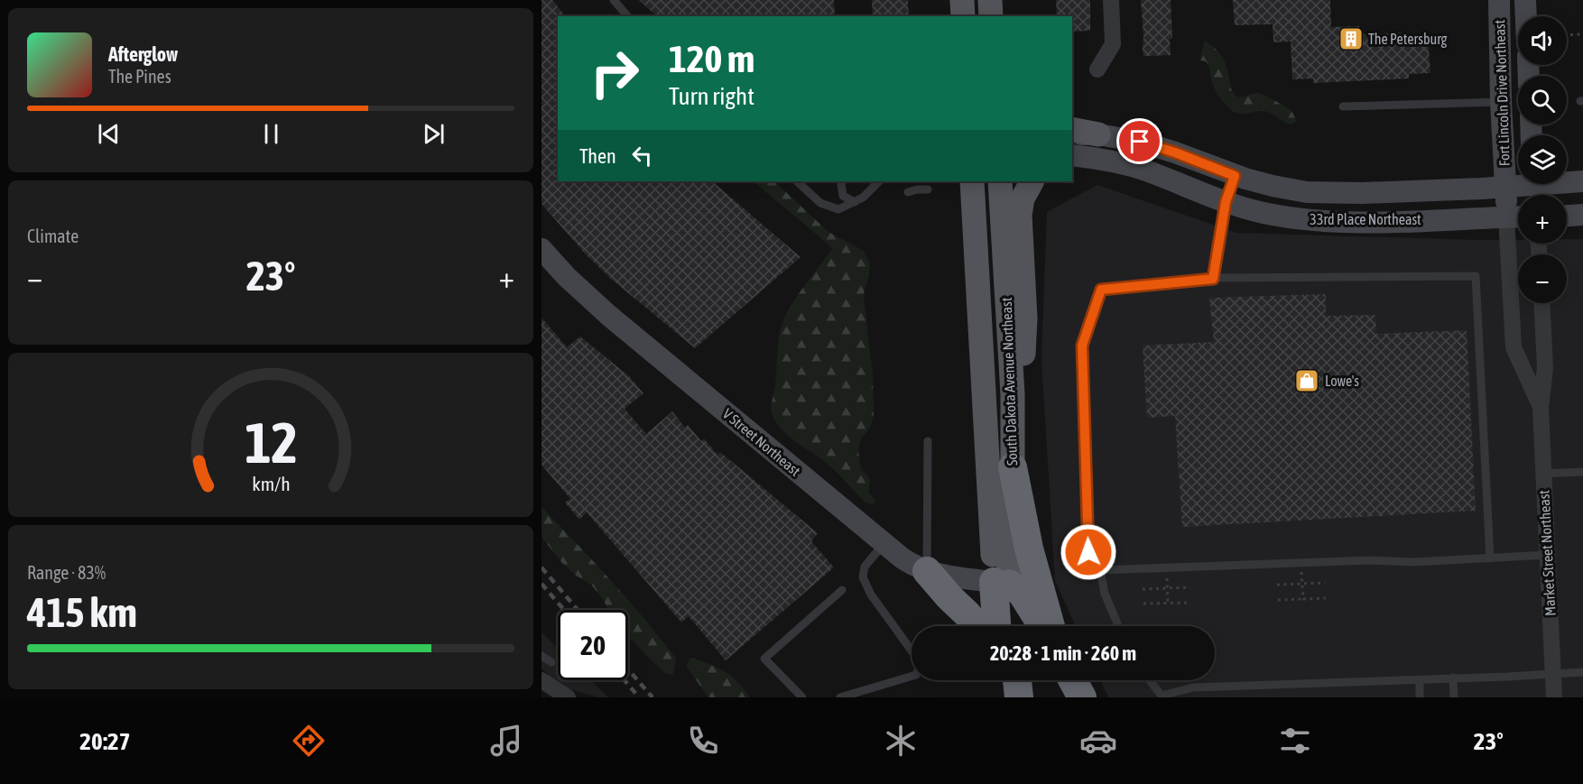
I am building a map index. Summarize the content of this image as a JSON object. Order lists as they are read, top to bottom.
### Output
{
  "streets": {
    "main road": ["South Dakota Avenue Northeast"],
    "street": [
      "Fort Lincoln Drive Northeast",
      "33rd Place Northeast",
      "V Street Northeast",
      "Market Street Northeast"
    ]
  },
  "crossings": [
    ["Fort Lincoln Drive Northeast", "33rd Place Northeast"],
    ["Fort Lincoln Drive Northeast", "Market Street Northeast"],
    ["33rd Place Northeast", "Market Street Northeast"],
    ["South Dakota Avenue Northeast", "V Street Northeast"]
  ],
  "places": {
    "building": ["The Petersburg"],
    "shop": ["Lowe's"]
  },
  "page": {
    "map_buttons": ["+", "−"],
    "turn": ["120 m", "Turn right"],
    "song": ["Afterglow", "The Pines"],
    "then": "Then",
    "tile": [
      "Climate",
      ["Range · 83%", "415 km"]
    ],
    "heat": ["−", "23°", "+"],
    "limit": "20",
    "trip": "20:28 · 1 min · 260 m",
    "tabs": ["20:27", "23°"],
    "gauge": ["12", "km/h"]
  }
}
